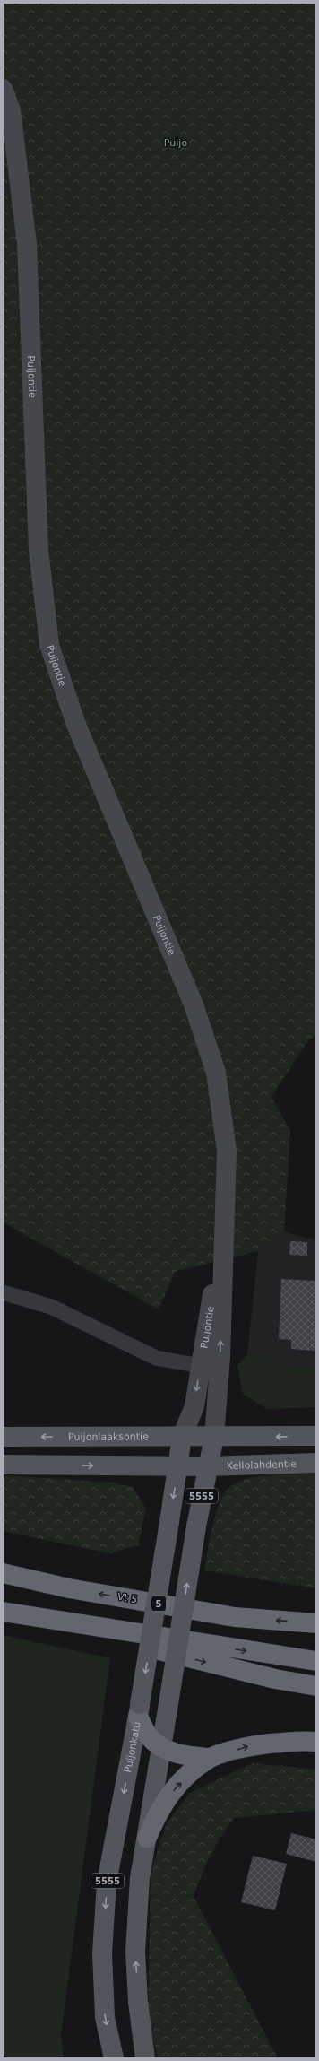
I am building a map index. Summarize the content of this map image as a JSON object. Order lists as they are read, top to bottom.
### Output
{
  "streets": {
    "highway": ["Vt 5", "5"],
    "main road": [
      "Puijonlaaksontie",
      "Kellolahdentie",
      "5555",
      "Puijonkatu"
    ],
    "street": ["Puijontie"]
  },
  "crossings": [
    ["Puijontie", "Puijonlaaksontie"],
    ["Puijontie", "5555"],
    ["Puijontie", "Puijonkatu"],
    ["Puijonlaaksontie", "5555"],
    ["Puijonlaaksontie", "Puijonkatu"],
    ["Kellolahdentie", "5555"]
  ],
  "parks": ["Puijo"]
}
